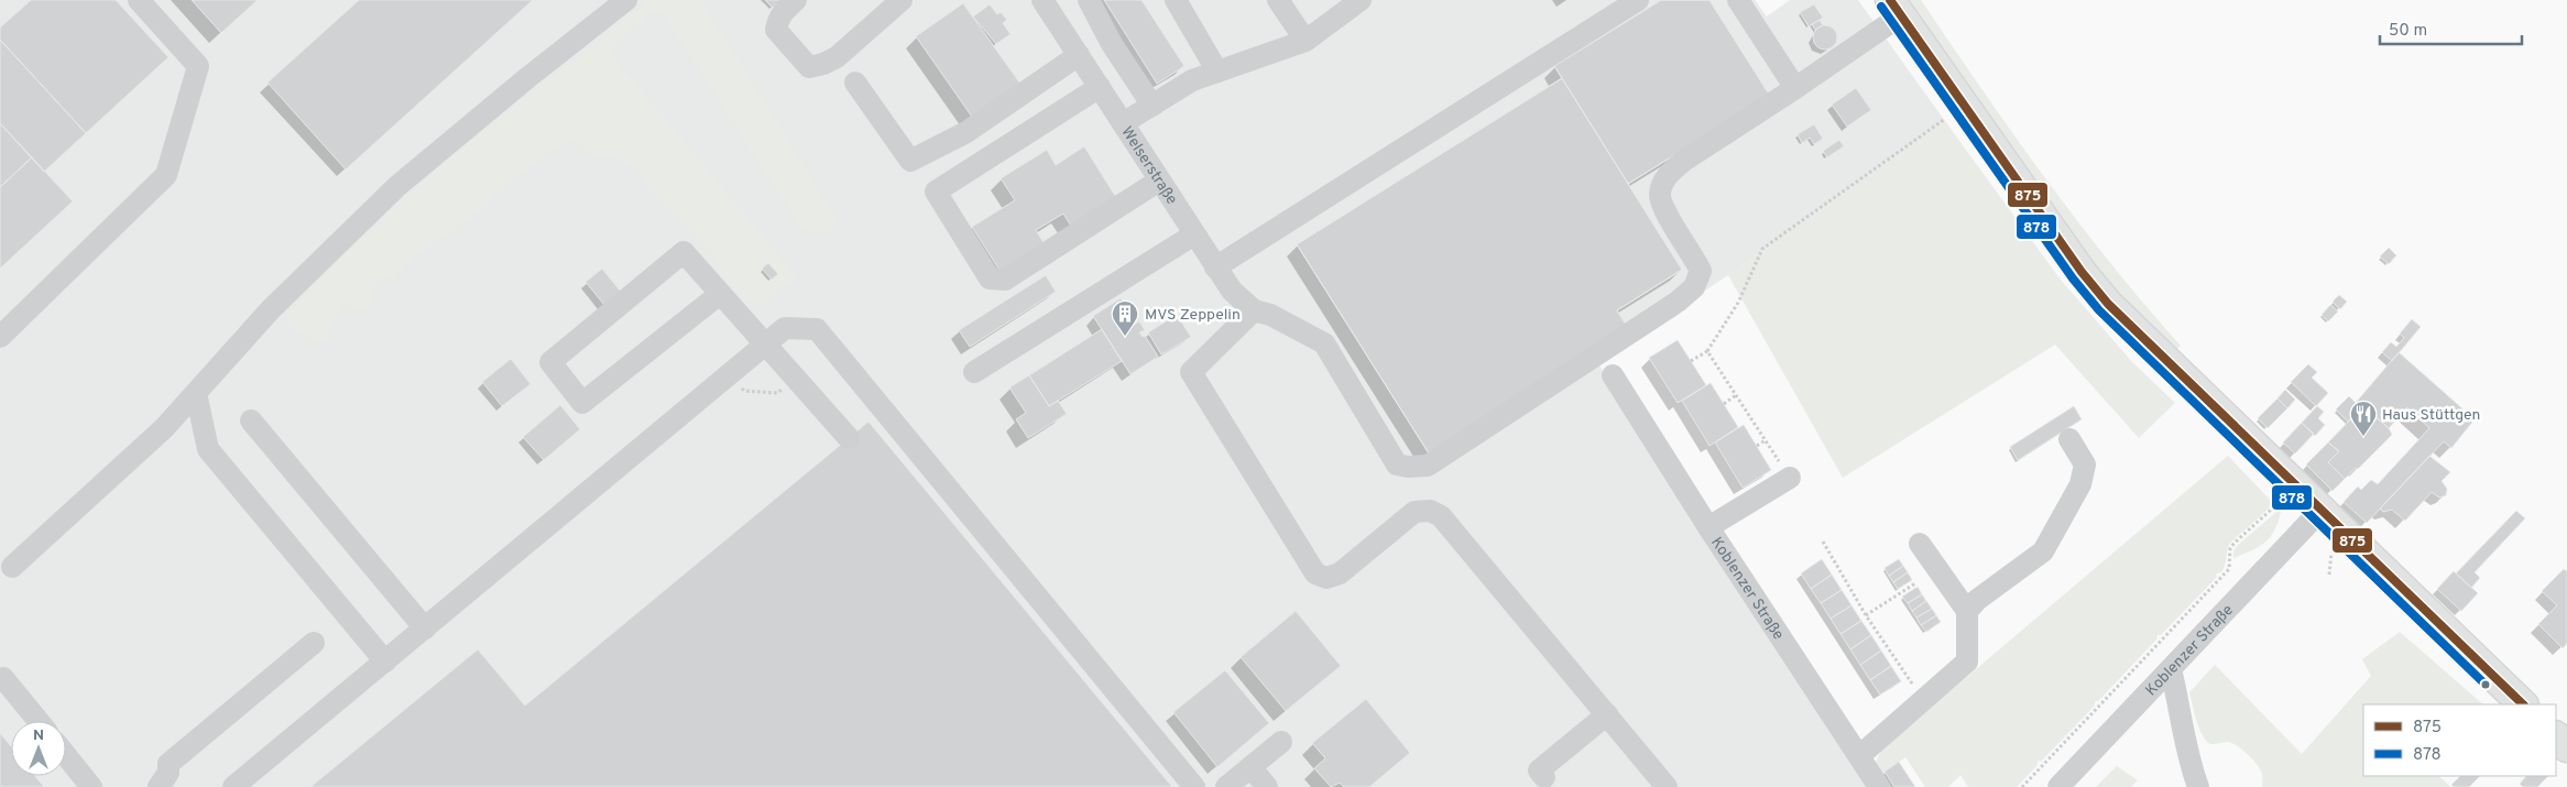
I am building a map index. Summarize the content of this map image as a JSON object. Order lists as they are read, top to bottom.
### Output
{
  "streets": {
    "street": ["Welserstraße", "Koblenzer Straße"]
  },
  "places": {
    "building": ["MVS Zeppelin"],
    "restaurant": ["Haus Stüttgen"]
  },
  "lines": ["transit line 875", "transit line 878"],
  "legend": ["875", "878"],
  "scale_bar": "50 m",
  "north": "top"
}
